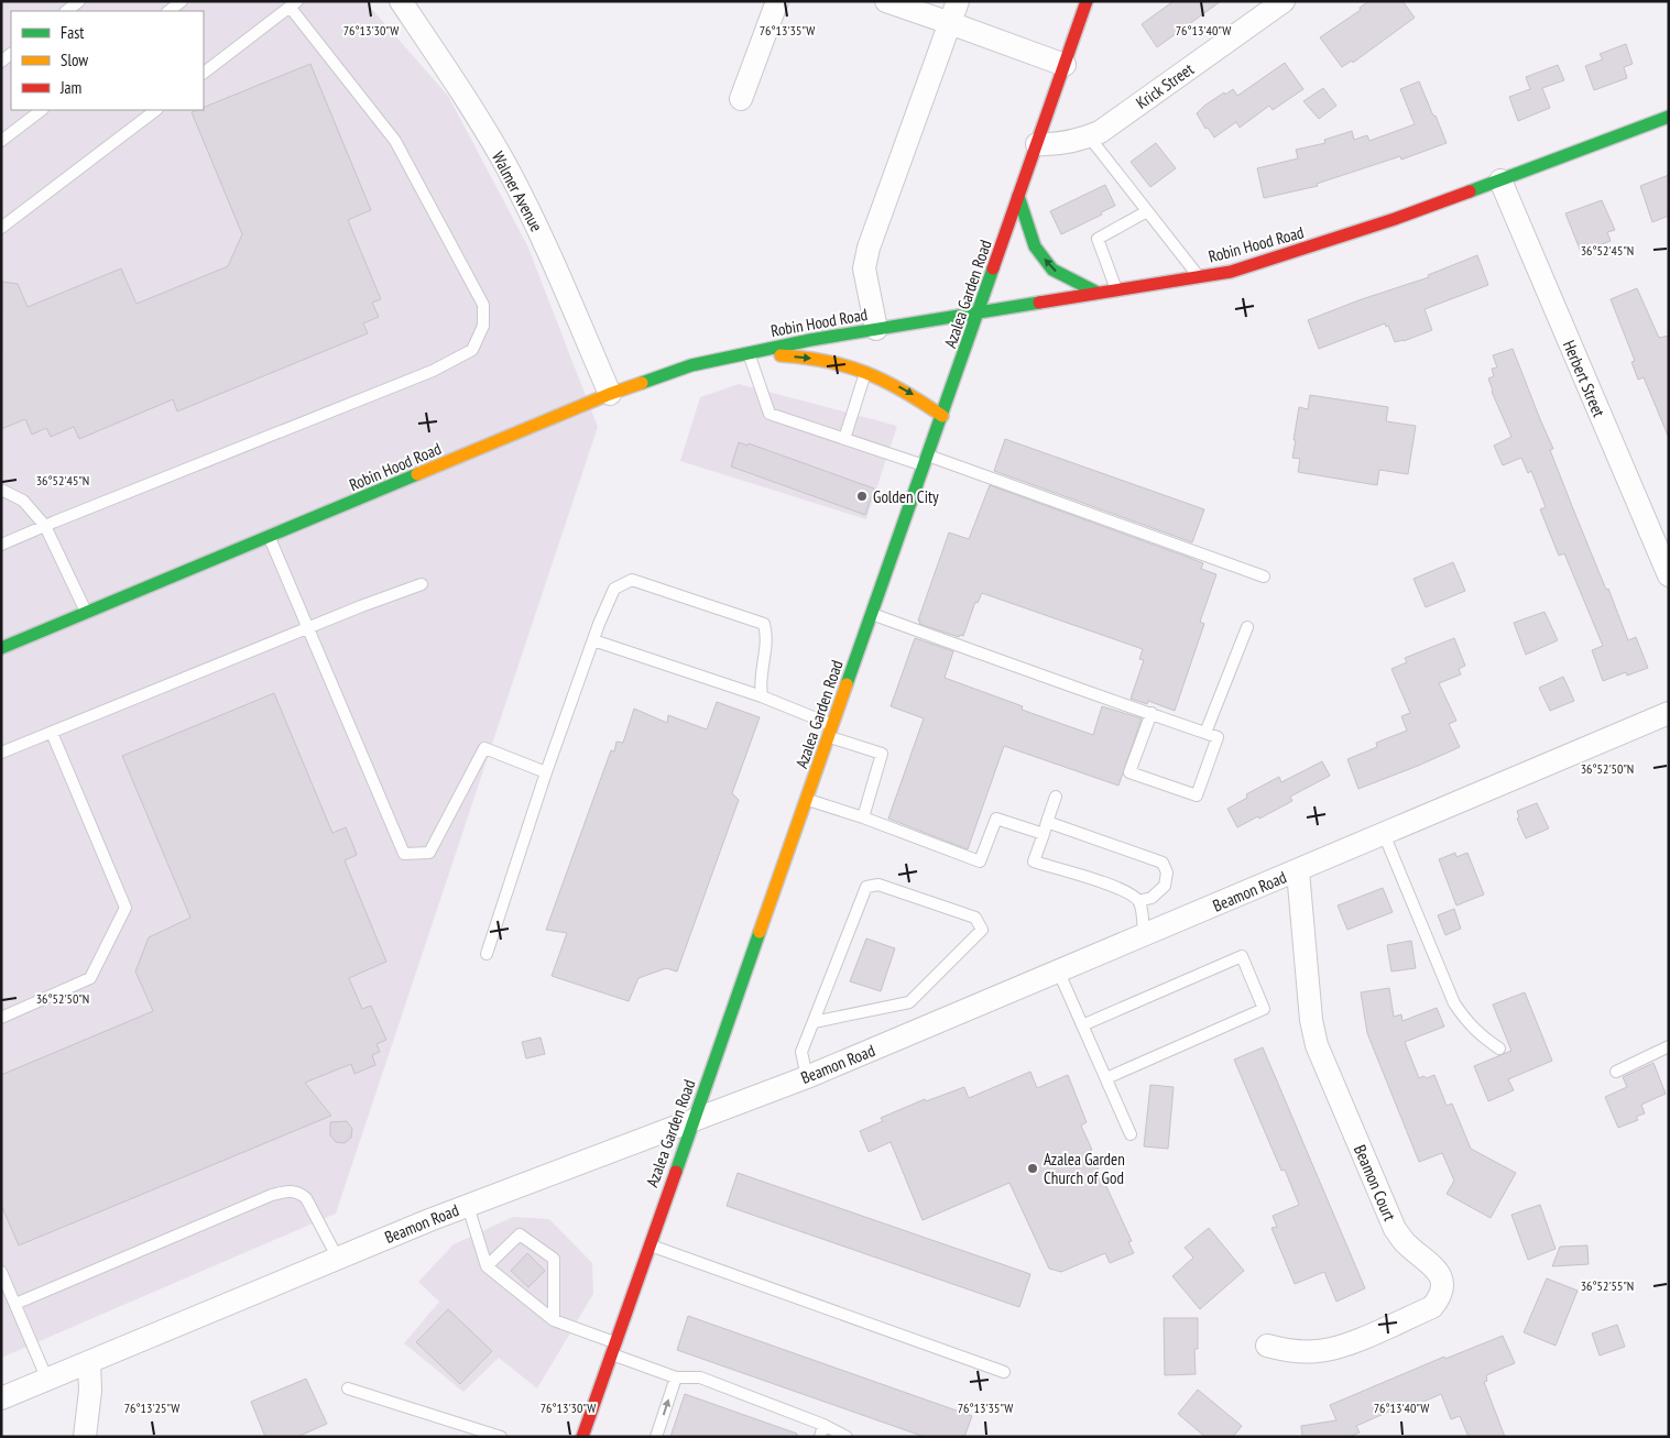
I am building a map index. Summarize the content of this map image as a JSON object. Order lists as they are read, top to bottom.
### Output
{
  "streets": {
    "main road": ["Robin Hood Road", "Azalea Garden Road"],
    "street": [
      "Krick Street",
      "Walmer Avenue",
      "Herbert Street",
      "Beamon Road",
      "Beamon Court"
    ]
  },
  "crossings": [
    ["Krick Street", "Azalea Garden Road"],
    ["Walmer Avenue", "Robin Hood Road"],
    ["Robin Hood Road", "Azalea Garden Road"],
    ["Robin Hood Road", "Herbert Street"],
    ["Azalea Garden Road", "Beamon Road"],
    ["Beamon Road", "Beamon Court"]
  ],
  "places": ["Golden City", "Azalea Garden Church of God"],
  "legend": ["Fast", "Slow", "Jam"],
  "coordinates": [
    "76°13'30\"W",
    "76°13'35\"W",
    "76°13'40\"W",
    "36°52'45\"N",
    "36°52'50\"N",
    "36°52'55\"N",
    "76°13'25\"W"
  ]
}
